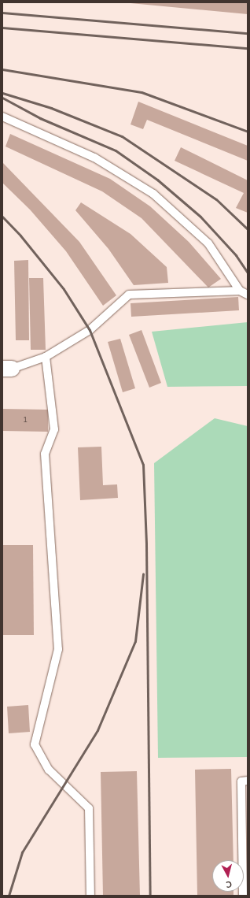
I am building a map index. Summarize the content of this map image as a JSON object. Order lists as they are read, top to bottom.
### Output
{
  "house_numbers": ["1"],
  "north": "bottom"
}
